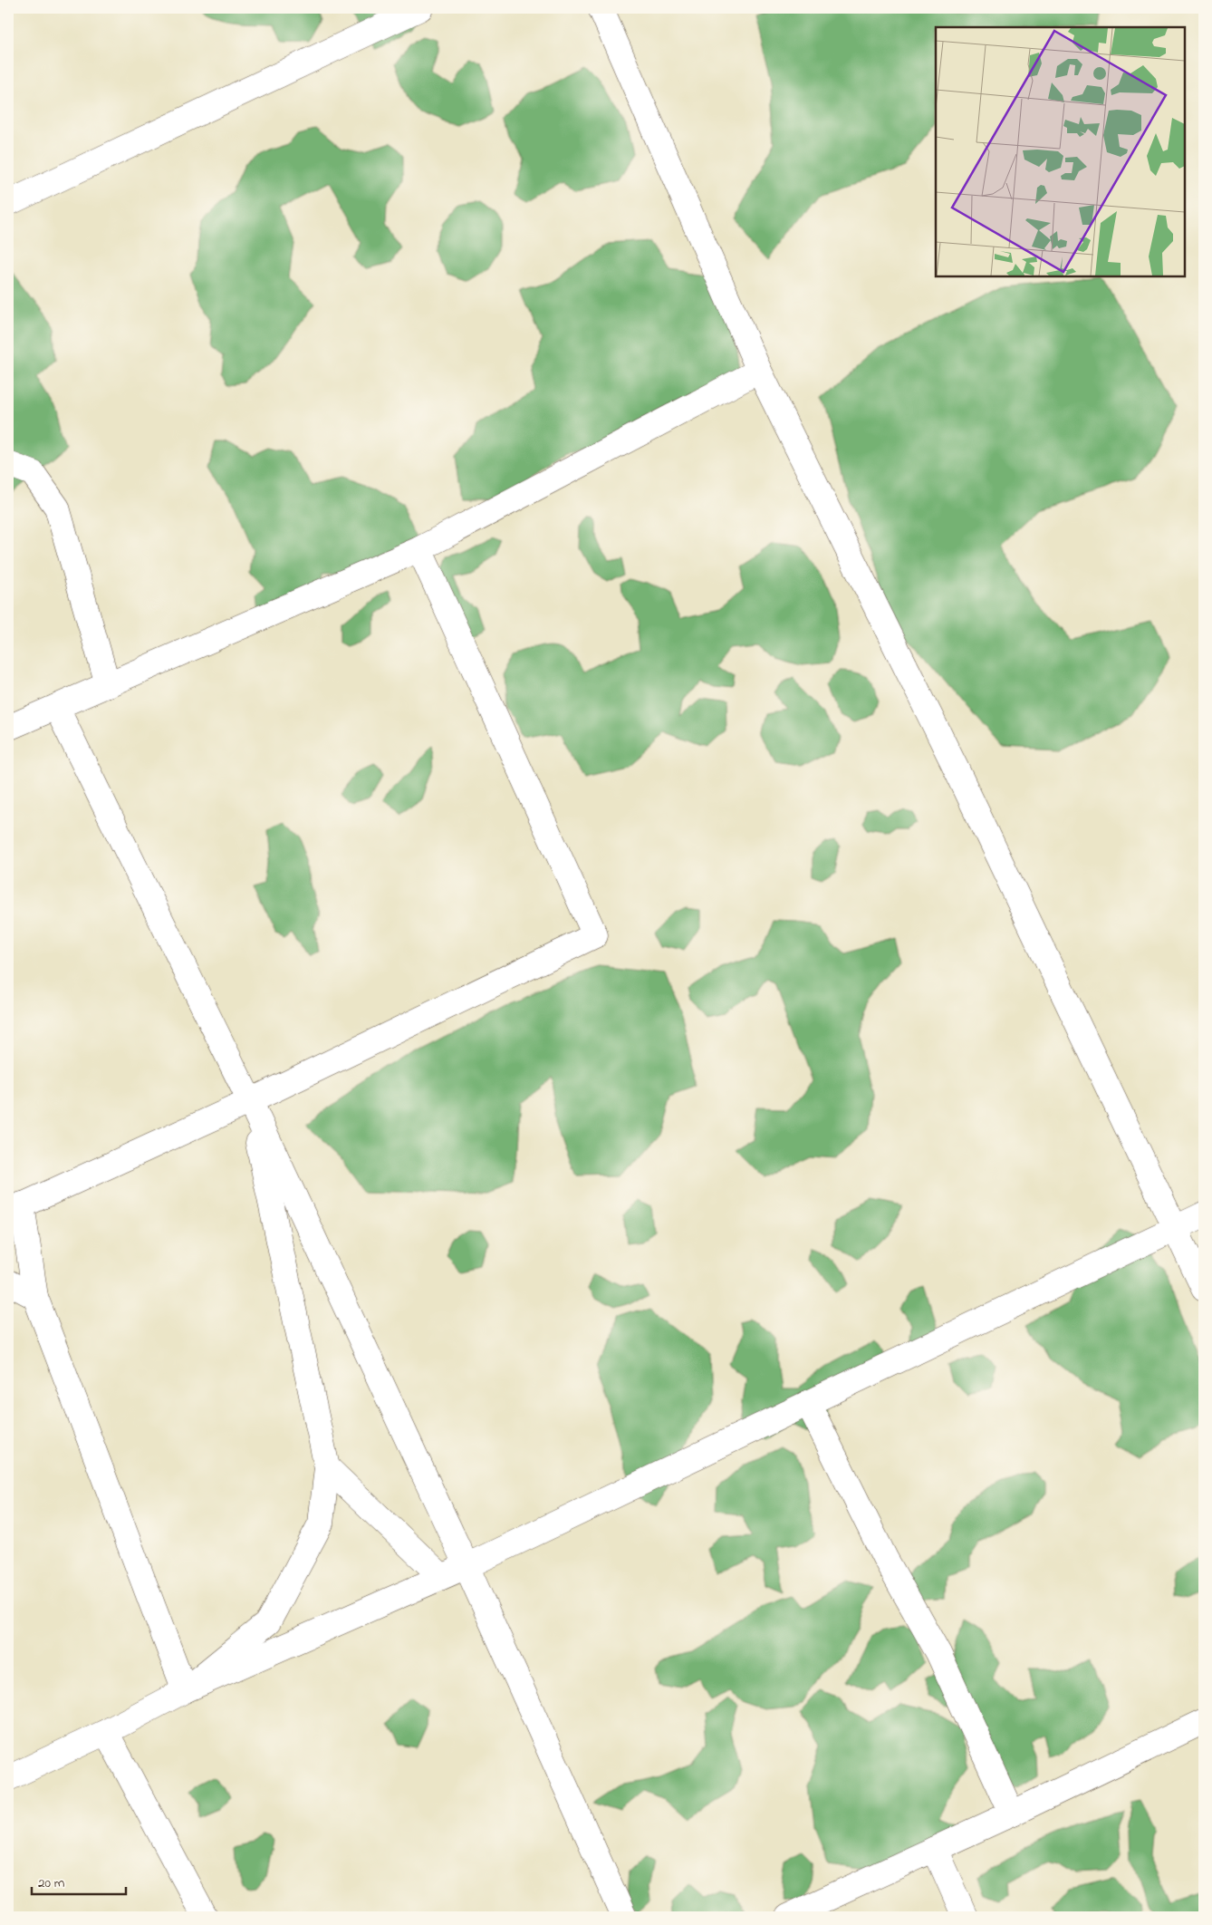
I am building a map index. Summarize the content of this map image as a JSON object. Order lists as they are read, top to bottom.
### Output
{
  "scale_bar": "20 m"
}
